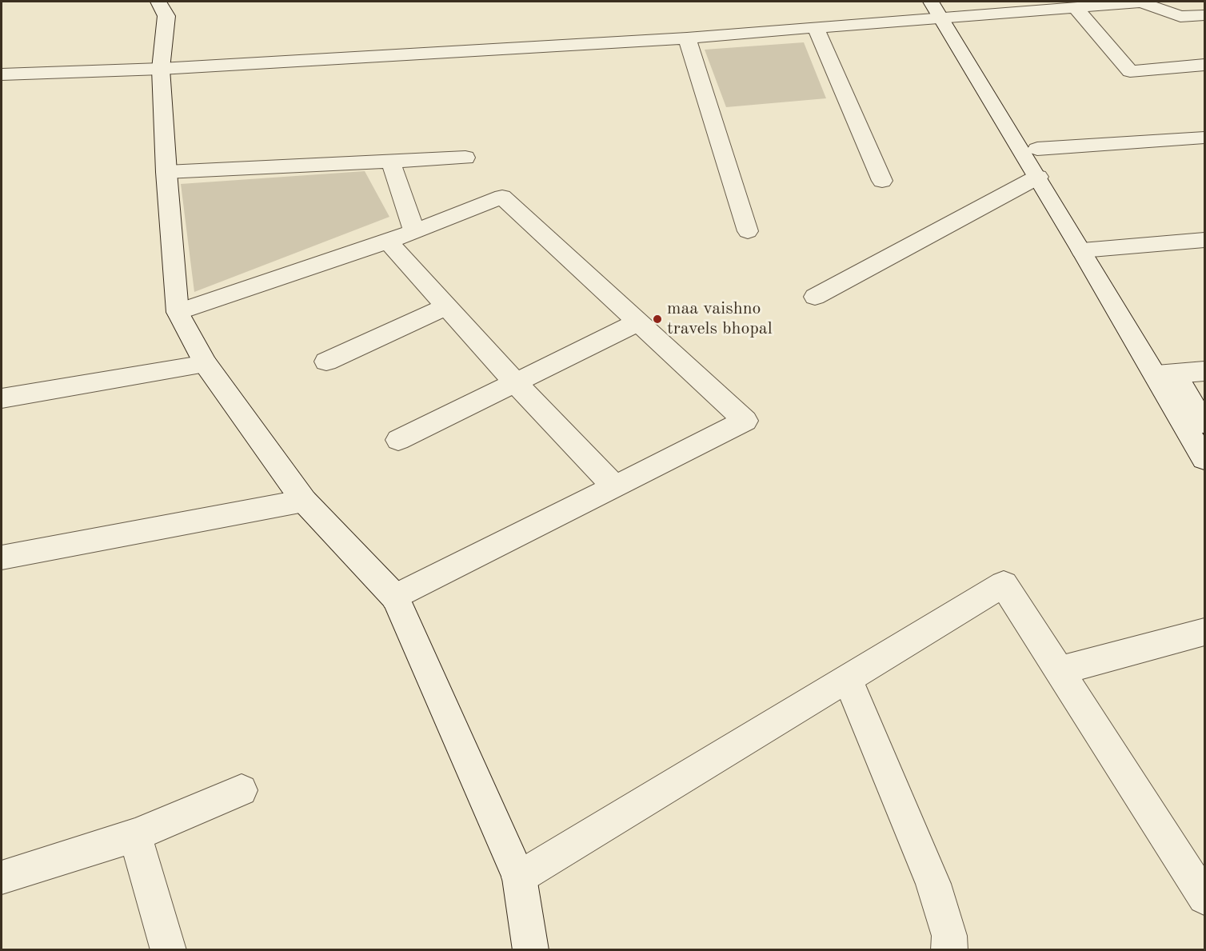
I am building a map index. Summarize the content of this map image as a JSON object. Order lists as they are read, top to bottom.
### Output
{
  "places": ["maa vaishno travels bhopal"]
}
